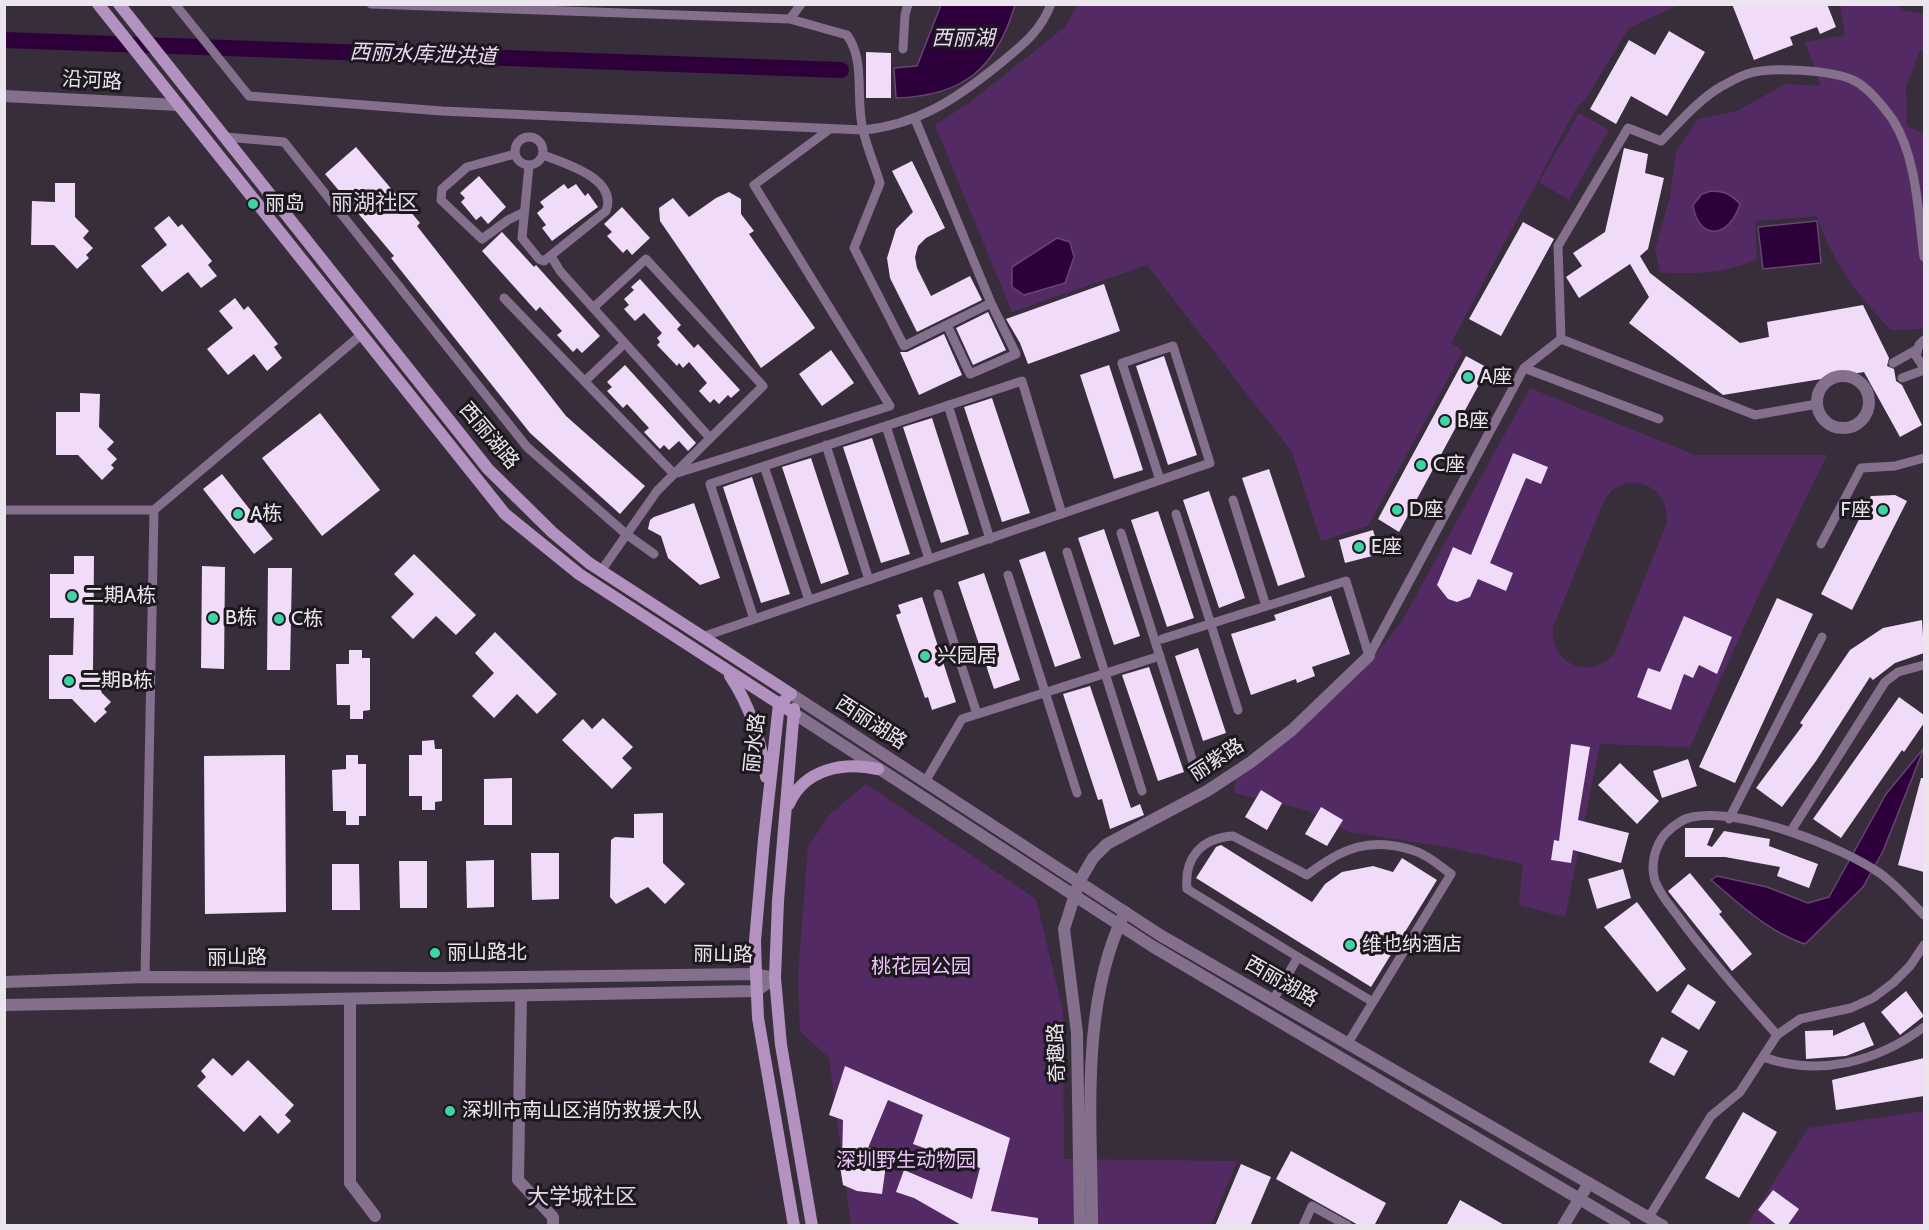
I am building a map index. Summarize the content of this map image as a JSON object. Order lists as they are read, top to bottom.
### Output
{
  "streets": {
    "main road": ["西丽湖路", "丽水路"],
    "street": [
      "沿河路",
      "丽紫路",
      "丽山路",
      "奇趣路"
    ]
  },
  "crossings": [
    ["沿河路", "西丽湖路"],
    ["西丽湖路", "丽水路"],
    ["西丽湖路", "丽紫路"],
    ["西丽湖路", "奇趣路"],
    ["丽水路", "丽山路"],
    ["丽紫路", "奇趣路"]
  ],
  "districts": ["丽湖社区", "大学城社区"],
  "water": ["西丽湖", "西丽水库泄洪道"],
  "parks": ["桃花园公园", "深圳野生动物园"],
  "places": [
    "丽岛",
    "A座",
    "B座",
    "C座",
    "D座",
    "F座",
    "A栋",
    "E座",
    "二期A栋",
    "B栋",
    "C栋",
    "兴园居",
    "二期B栋",
    "维也纳酒店",
    "丽山路北",
    "深圳市南山区消防救援大队"
  ]
}
